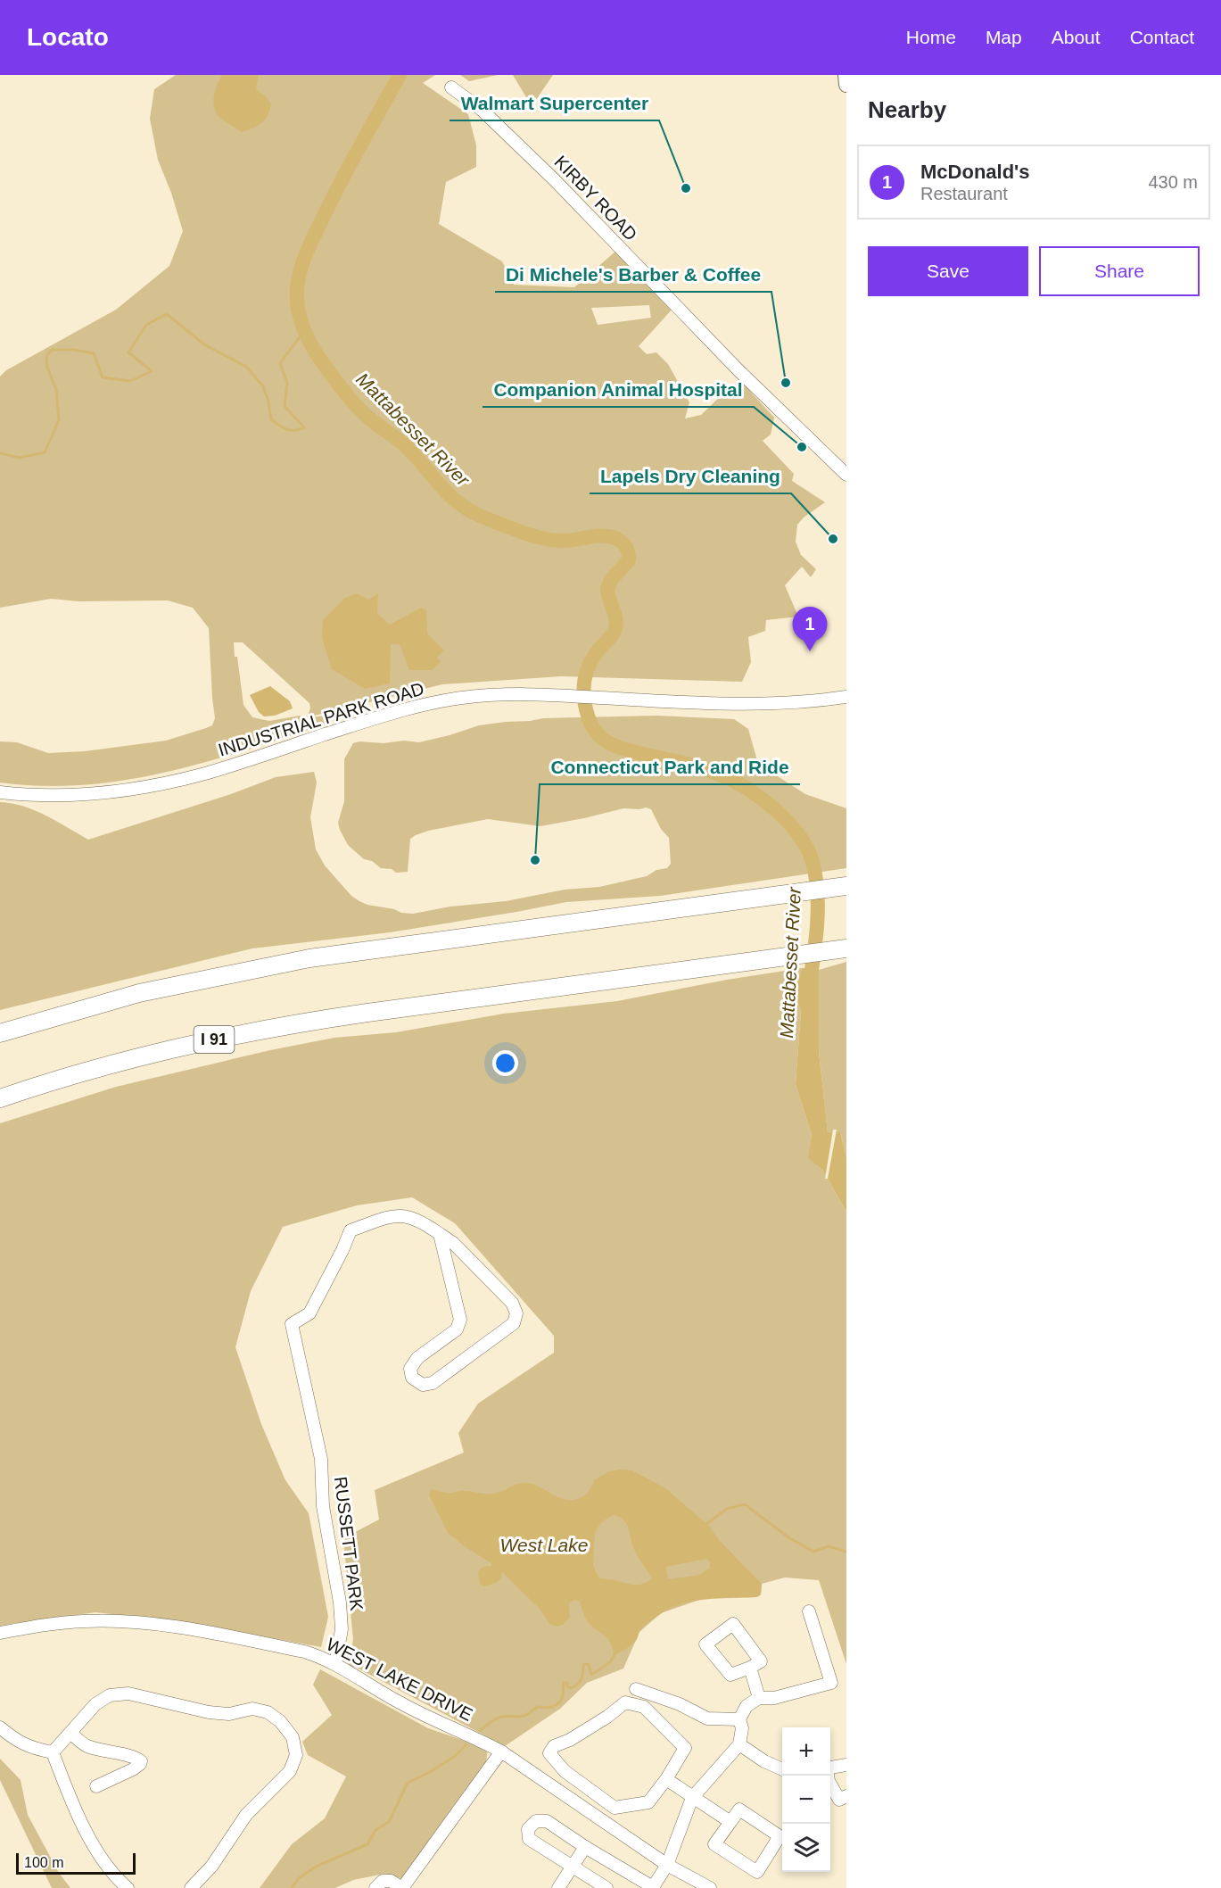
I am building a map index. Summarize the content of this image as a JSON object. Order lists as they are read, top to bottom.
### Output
{
  "streets": {
    "highway": ["I 91"],
    "street": [
      "KIRBY ROAD",
      "INDUSTRIAL PARK ROAD",
      "RUSSETT PARK",
      "WEST LAKE DRIVE"
    ]
  },
  "crossings": [
    ["RUSSETT PARK", "WEST LAKE DRIVE"]
  ],
  "water": ["Mattabesset River", "West Lake"],
  "places": [
    "Walmart Supercenter",
    "Di Michele's Barber & Coffee",
    "Companion Animal Hospital",
    "Lapels Dry Cleaning",
    "Connecticut Park and Ride"
  ],
  "scale_bar": "100 m",
  "page": {
    "header": "Locato",
    "nav": [
      "Home",
      "Map",
      "About",
      "Contact"
    ],
    "heading": "Nearby",
    "list": [
      {
        "mark": "1",
        "name": "McDonald's",
        "note": "Restaurant",
        "value": "430 m"
      }
    ],
    "buttons": ["Save", "Share"],
    "pins": "1",
    "map_buttons": ["+", "−"],
    "scale": "100 m"
  }
}
